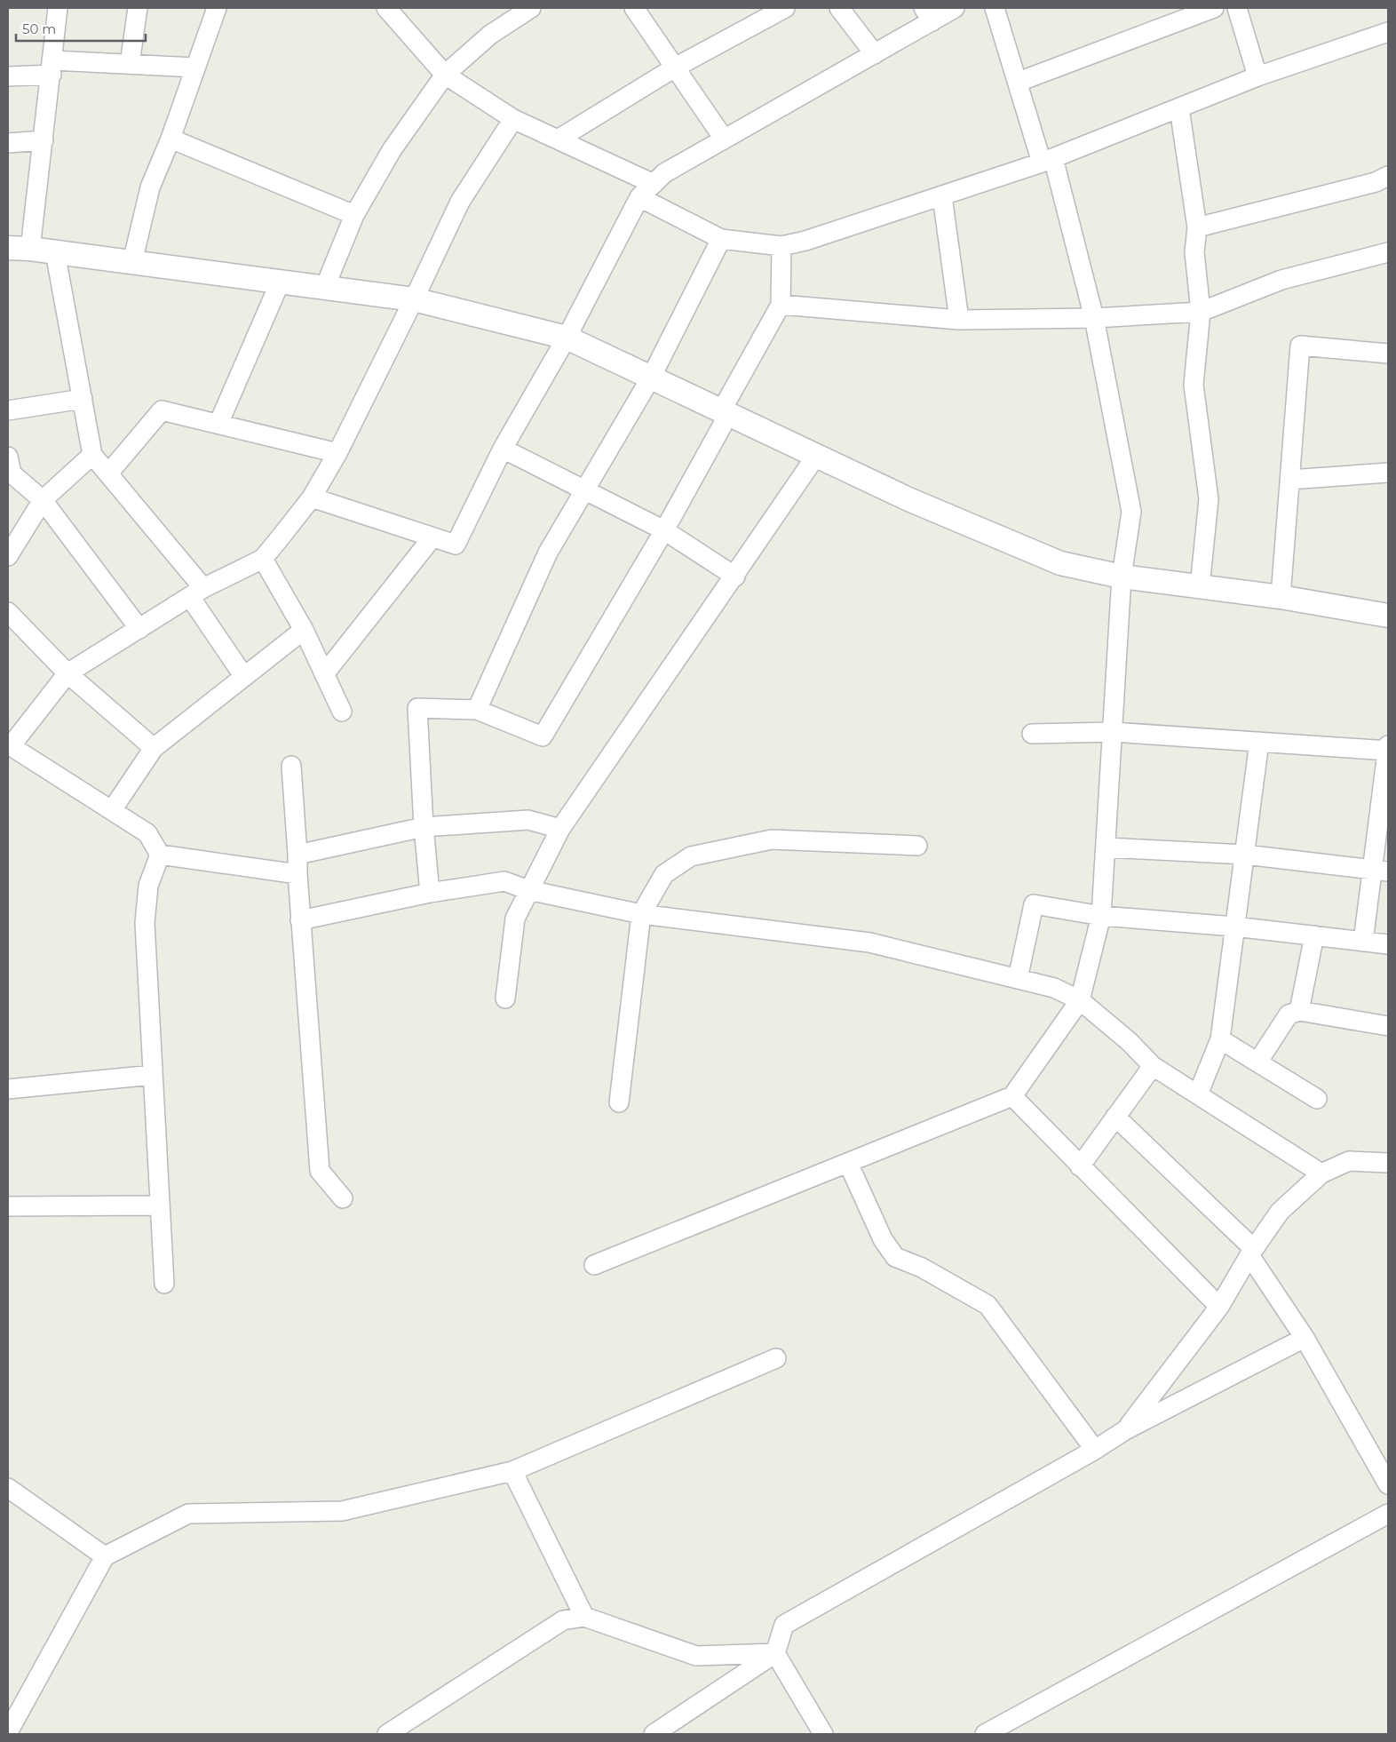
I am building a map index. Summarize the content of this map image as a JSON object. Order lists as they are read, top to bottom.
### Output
{
  "scale_bar": "50 m"
}
